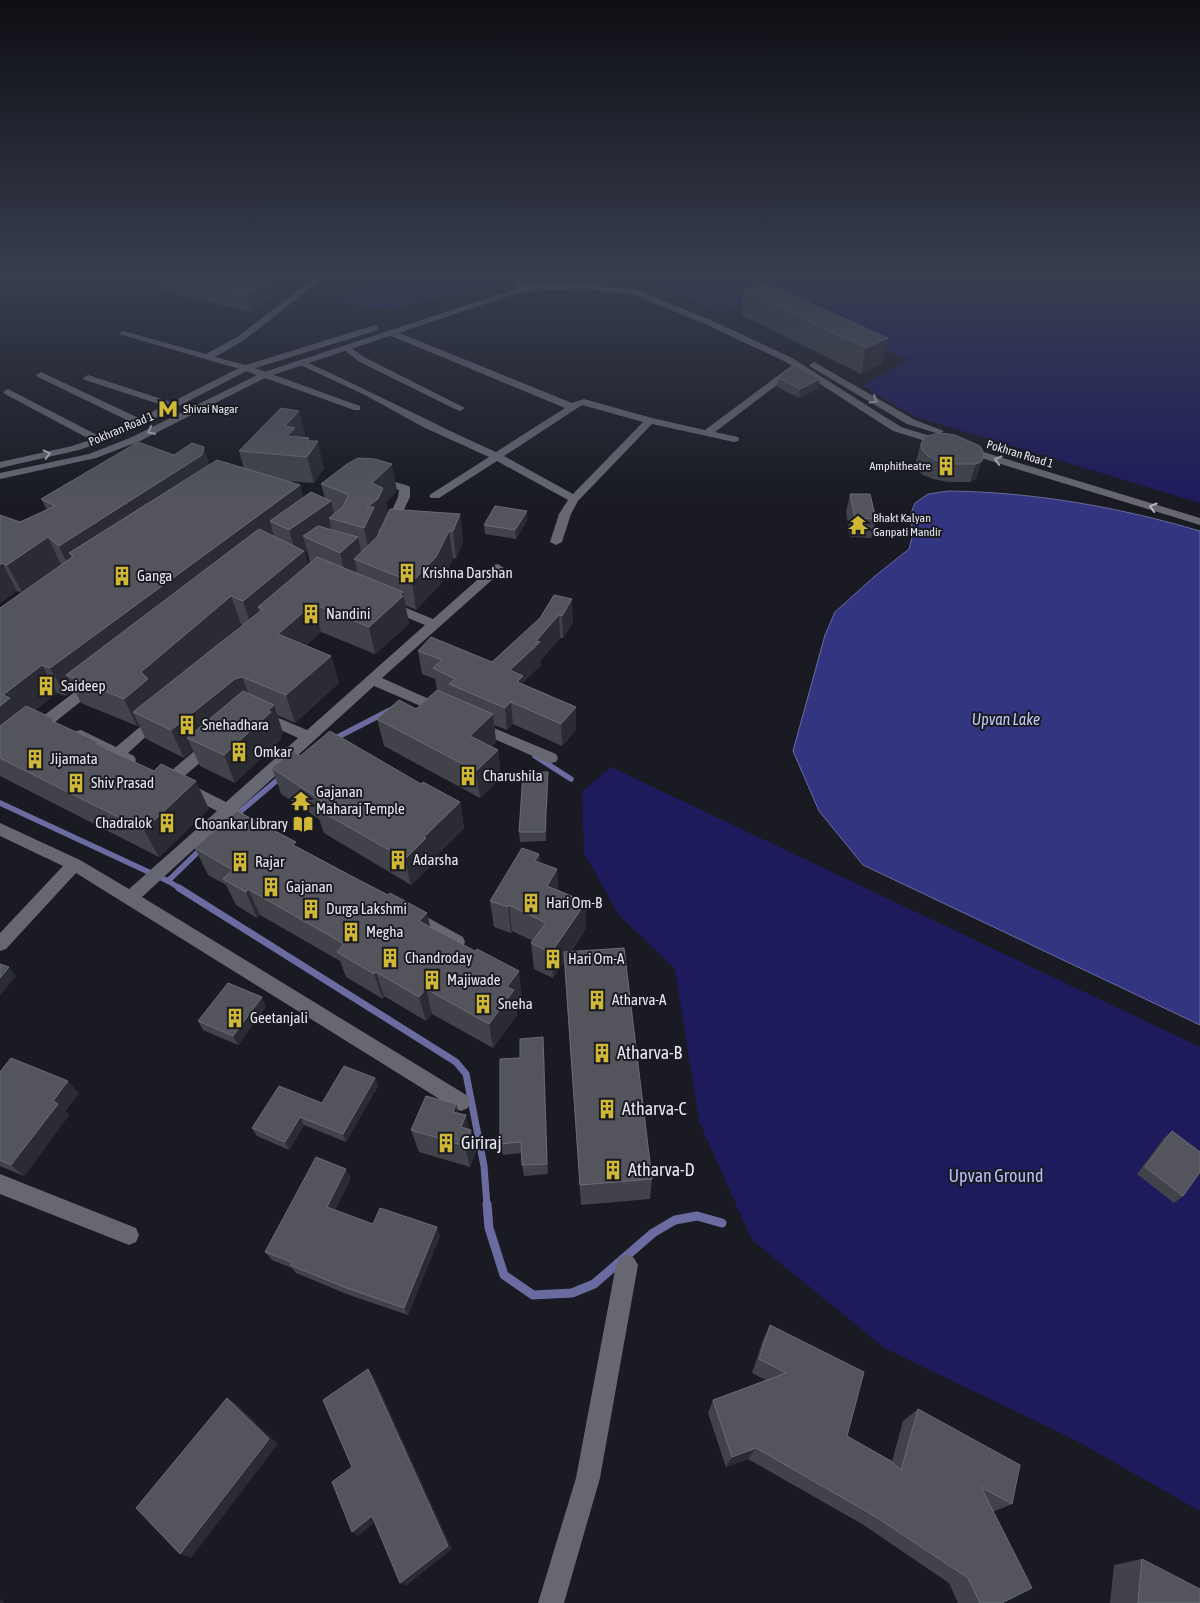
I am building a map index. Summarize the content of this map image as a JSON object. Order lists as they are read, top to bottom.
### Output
{
  "streets": {
    "street": ["Pokhran Road 1"]
  },
  "water": ["Upvan Lake"],
  "parks": ["Upvan Ground"],
  "places": {
    "metro station": ["Shivai Nagar"],
    "building": [
      "Amphitheatre",
      "Krishna Darshan",
      "Ganga",
      "Nandini",
      "Saideep",
      "Snehadhara",
      "Omkar",
      "Jijamata",
      "Charushila",
      "Shiv Prasad",
      "Chadralok",
      "Adarsha",
      "Rajar",
      "Gajanan",
      "Hari Om-B",
      "Durga Lakshmi",
      "Megha",
      "Chandroday",
      "Hari Om-A",
      "Majiwade",
      "Atharva-A",
      "Sneha",
      "Geetanjali",
      "Atharva-B",
      "Atharva-C",
      "Giriraj",
      "Atharva-D"
    ],
    "temple": ["Bhakt Kalyan Ganpati Mandir", "Gajanan Maharaj Temple"],
    "library": ["Choankar Library"]
  }
}
